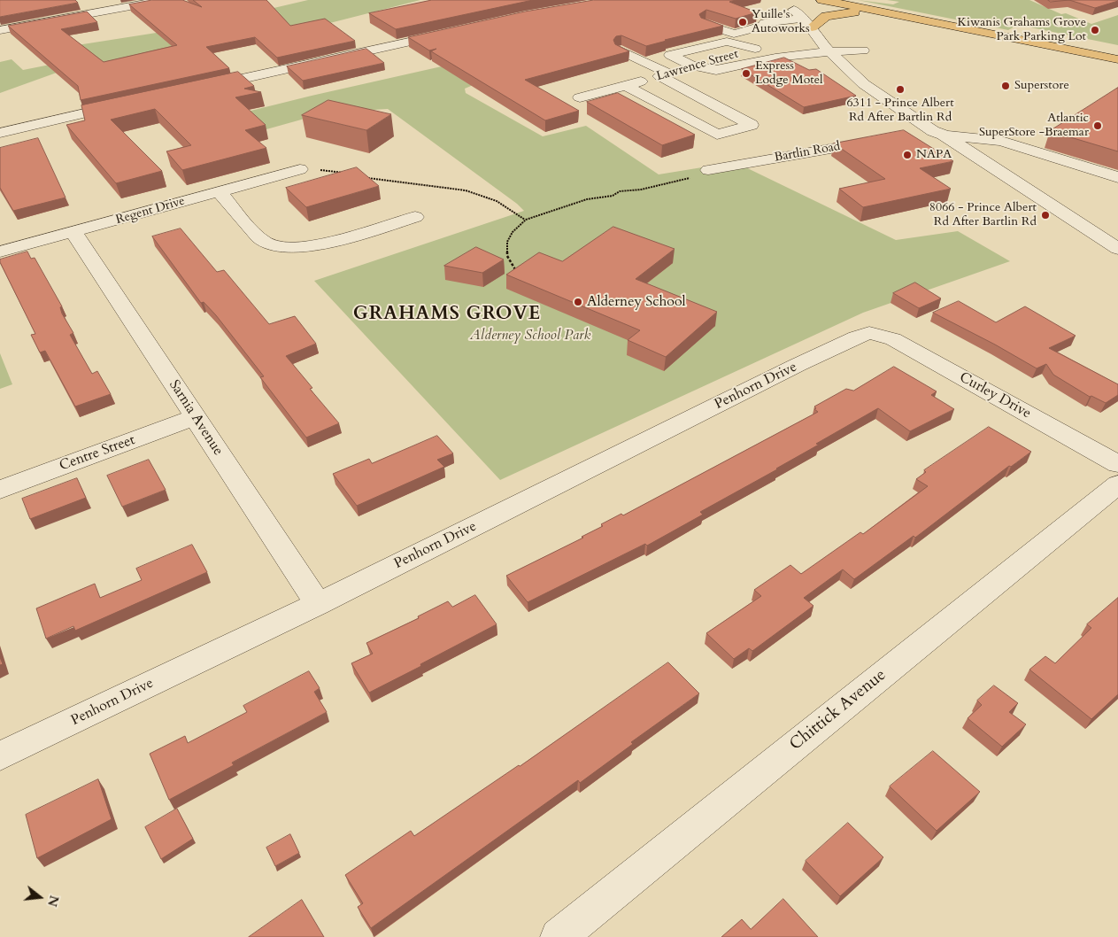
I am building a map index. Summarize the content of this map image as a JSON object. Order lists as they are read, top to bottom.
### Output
{
  "streets": {
    "street": [
      "Lawrence Street",
      "Bartlin Road",
      "Regent Drive",
      "Penhorn Drive",
      "Curley Drive",
      "Sarnia Avenue",
      "Centre Street",
      "Chittick Avenue"
    ]
  },
  "crossings": [
    ["Regent Drive", "Sarnia Avenue"],
    ["Penhorn Drive", "Curley Drive"],
    ["Penhorn Drive", "Sarnia Avenue"],
    ["Sarnia Avenue", "Centre Street"]
  ],
  "districts": ["GRAHAMS GROVE"],
  "parks": ["Alderney School Park"],
  "places": [
    "Yuille's Autoworks",
    "Kiwanis Grahams Grove Park Parking Lot",
    "Express Lodge Motel",
    "Superstore",
    "6311 - Prince Albert Rd After Bartlin Rd",
    "Atlantic SuperStore -Braemar",
    "NAPA",
    "8066 - Prince Albert Rd After Bartlin Rd",
    "Alderney School"
  ],
  "north": "right"
}
